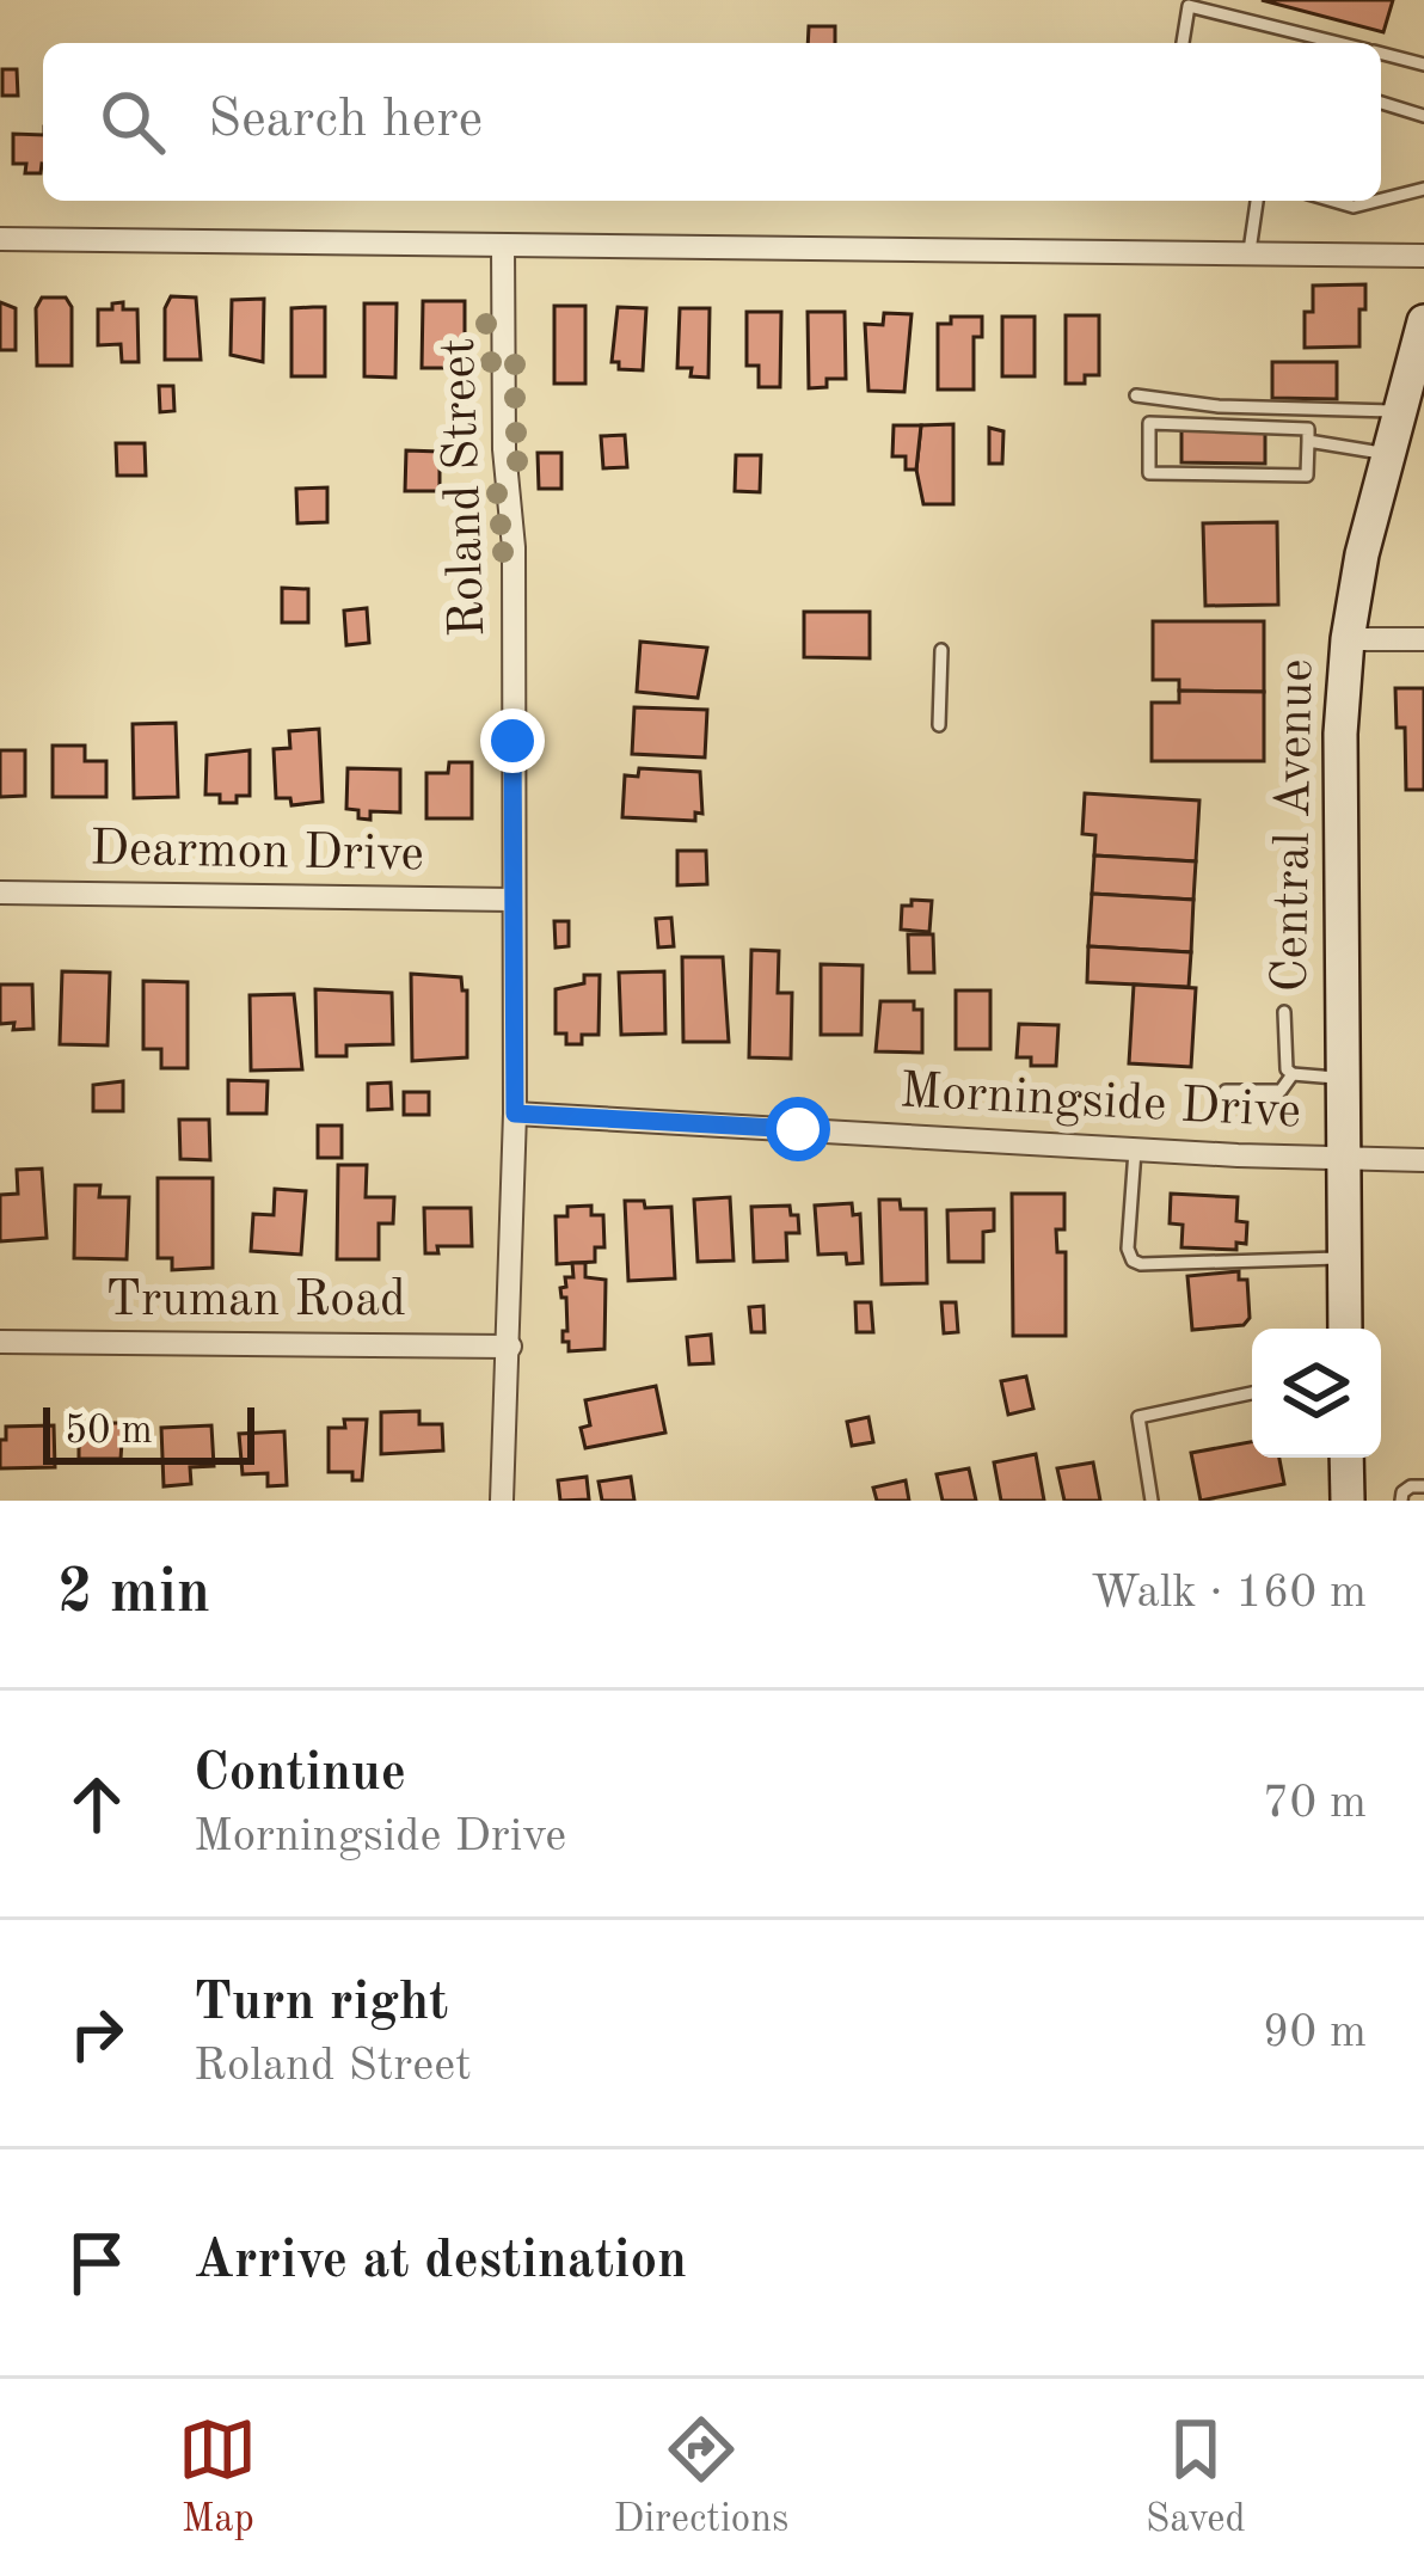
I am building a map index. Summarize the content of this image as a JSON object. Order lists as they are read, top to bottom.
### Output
{
  "streets": {
    "main road": ["Central Avenue"],
    "street": [
      "Roland Street",
      "Dearmon Drive",
      "Morningside Drive",
      "Truman Road"
    ]
  },
  "crossings": [
    ["Roland Street", "Dearmon Drive"],
    ["Roland Street", "Morningside Drive"],
    ["Roland Street", "Truman Road"],
    ["Central Avenue", "Morningside Drive"]
  ],
  "scale_bar": "50 m",
  "page": {
    "search": "Search here",
    "scale": "50 m",
    "heading": ["2 min", "Walk · 160 m"],
    "list": [
      ["Continue", "Morningside Drive", "70 m"],
      ["Turn right", "Roland Street", "90 m"],
      "Arrive at destination"
    ],
    "nav": ["Map", "Directions", "Saved"]
  }
}
